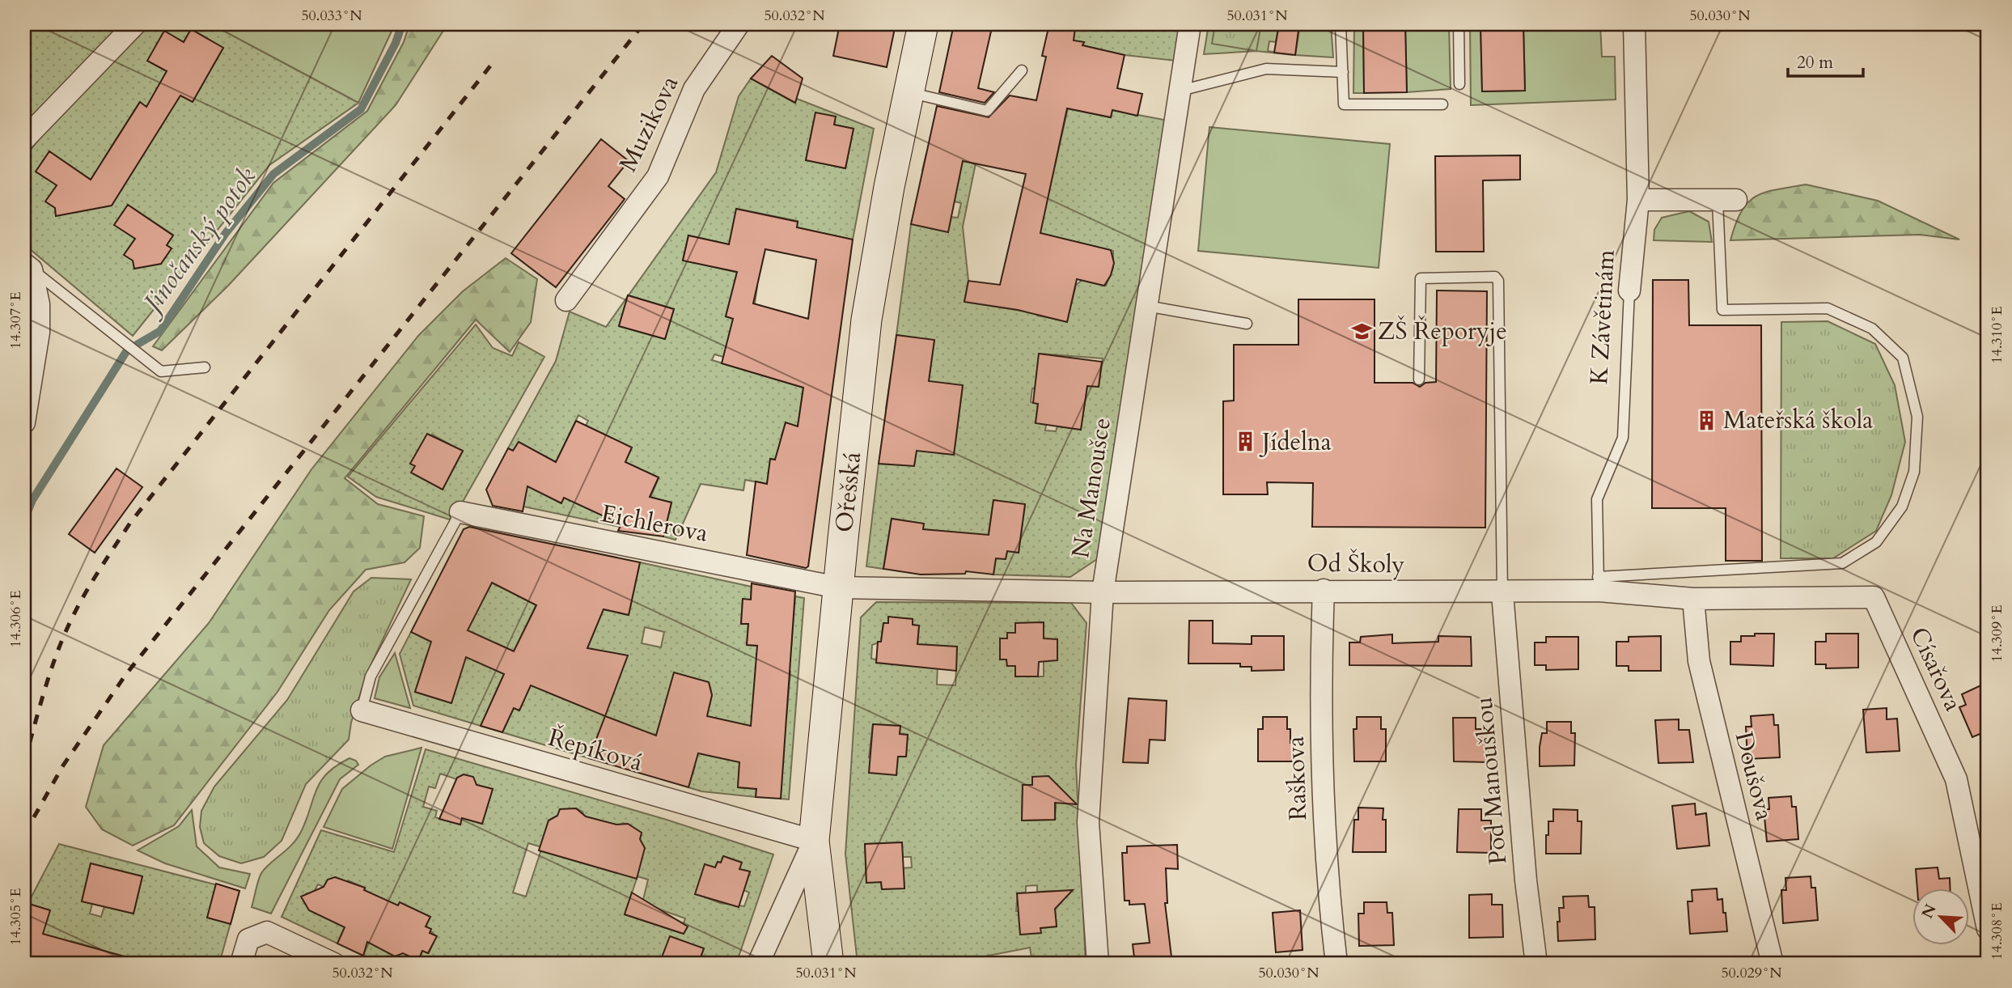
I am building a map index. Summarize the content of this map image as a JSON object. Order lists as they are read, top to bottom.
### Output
{
  "streets": {
    "street": [
      "Muzikova",
      "K Závětinám",
      "Na Manoušce",
      "Ořešská",
      "Eichlerova",
      "Od Školy",
      "Císařova",
      "Řepíková",
      "Doušova",
      "Raškova",
      "Pod Manouškou"
    ]
  },
  "crossings": [
    ["K Závětinám", "Od Školy"],
    ["Na Manoušce", "Od Školy"],
    ["Ořešská", "Eichlerova"],
    ["Ořešská", "Od Školy"],
    ["Ořešská", "Řepíková"],
    ["Eichlerova", "Od Školy"],
    ["Od Školy", "Císařova"],
    ["Od Školy", "Doušova"],
    ["Od Školy", "Raškova"],
    ["Od Školy", "Pod Manouškou"]
  ],
  "water": ["Jinočanský potok"],
  "places": {
    "school or university": ["ZŠ Řeporyje"],
    "building": ["Mateřská škola", "Jídelna"]
  },
  "scale_bar": "20 m",
  "north": "top left",
  "coordinates": [
    "50.033°N",
    "50.032°N",
    "50.031°N",
    "50.030°N",
    "14.307°E",
    "14.310°E",
    "14.306°E",
    "14.309°E",
    "14.305°E",
    "14.308°E",
    "50.029°N"
  ]
}
